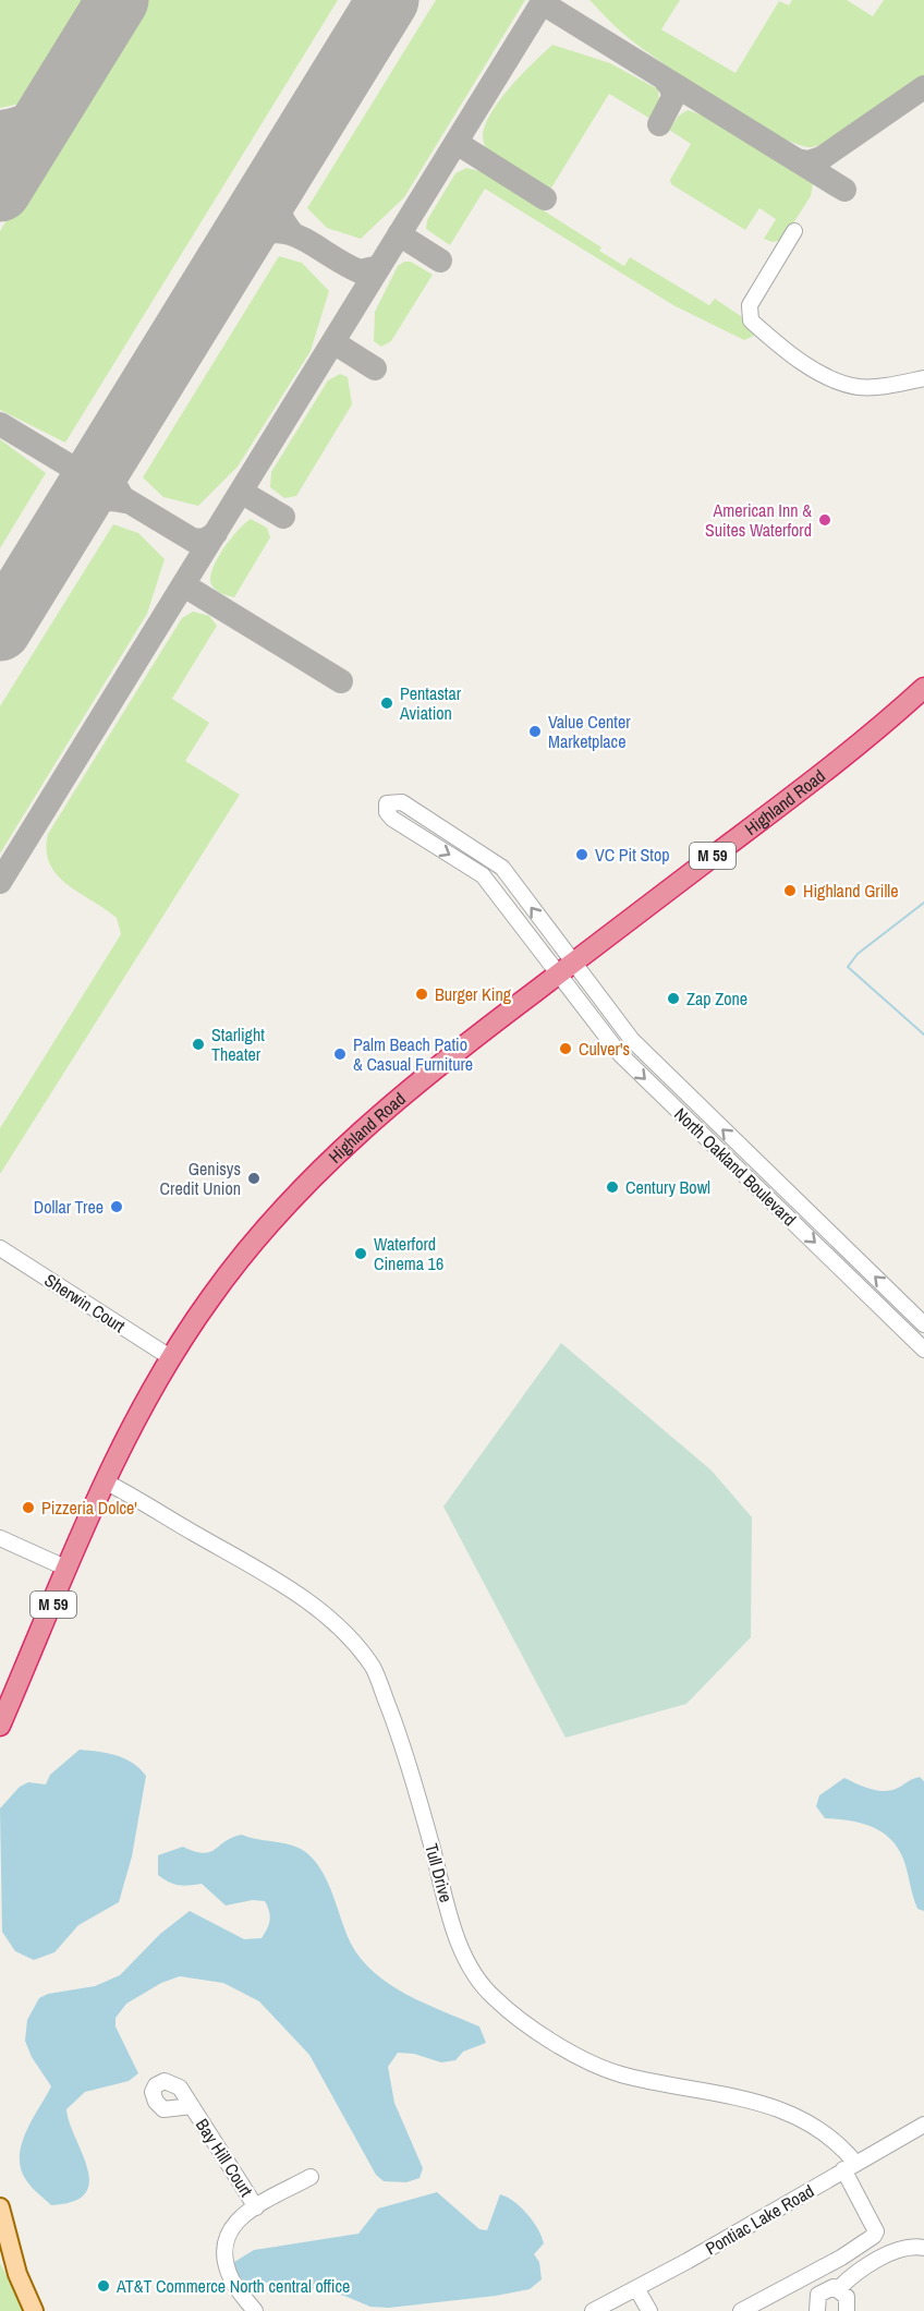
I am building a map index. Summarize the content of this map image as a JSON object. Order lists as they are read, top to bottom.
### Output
{
  "streets": {
    "highway": ["Highland Road", "M 59"],
    "street": [
      "North Oakland Boulevard",
      "Sherwin Court",
      "Tull Drive",
      "Bay Hill Court",
      "Pontiac Lake Road"
    ]
  },
  "crossings": [
    ["Highland Road", "North Oakland Boulevard"],
    ["Highland Road", "Sherwin Court"],
    ["Highland Road", "Tull Drive"],
    ["Tull Drive", "Pontiac Lake Road"]
  ],
  "places": [
    "American Inn & Suites Waterford",
    "Pentastar Aviation",
    "Value Center Marketplace",
    "VC Pit Stop",
    "Highland Grille",
    "Burger King",
    "Zap Zone",
    "Starlight Theater",
    "Culver's",
    "Palm Beach Patio & Casual Furniture",
    "Genisys Credit Union",
    "Century Bowl",
    "Dollar Tree",
    "Waterford Cinema 16",
    "Pizzeria Dolce'",
    "AT&T Commerce North central office"
  ]
}
